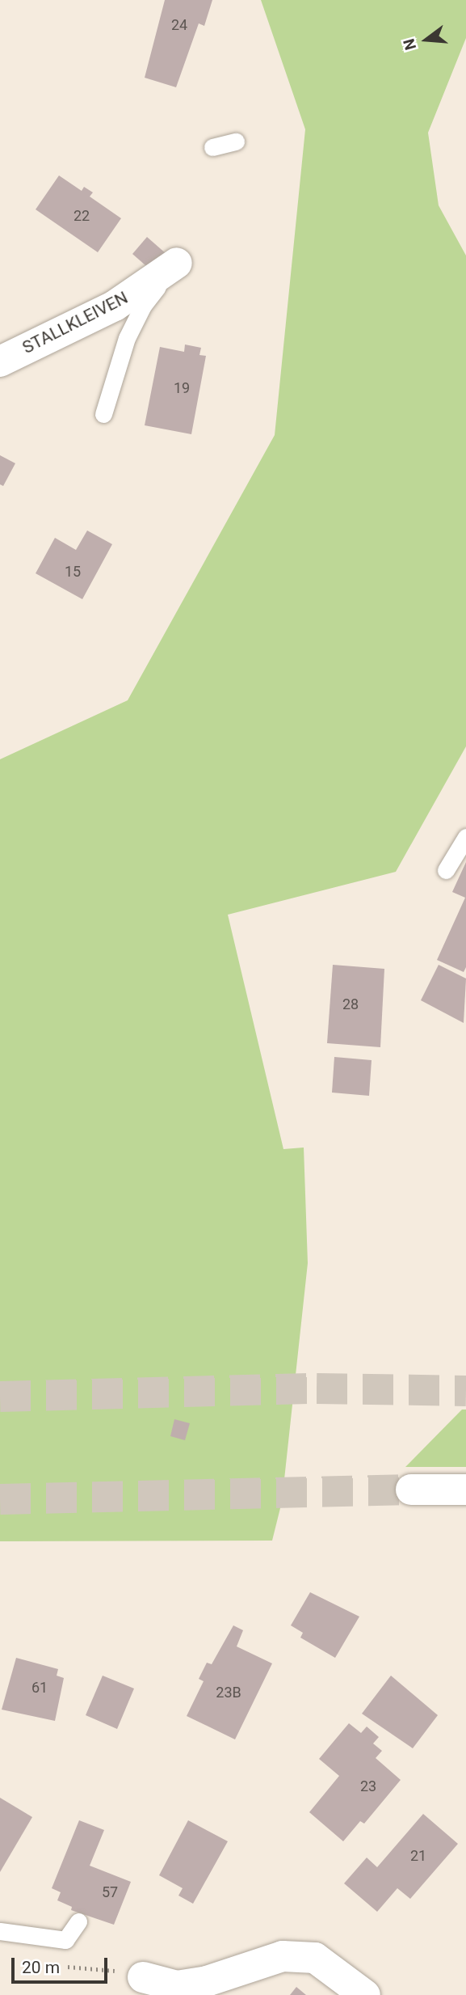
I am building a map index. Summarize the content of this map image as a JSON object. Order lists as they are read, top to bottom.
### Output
{
  "streets": {
    "main road": ["STALLKLEIVEN"]
  },
  "house_numbers": [
    "24",
    "22",
    "19",
    "15",
    "28",
    "61",
    "23B",
    "23",
    "21",
    "57"
  ],
  "scale_bar": "20 m",
  "north": "left"
}
